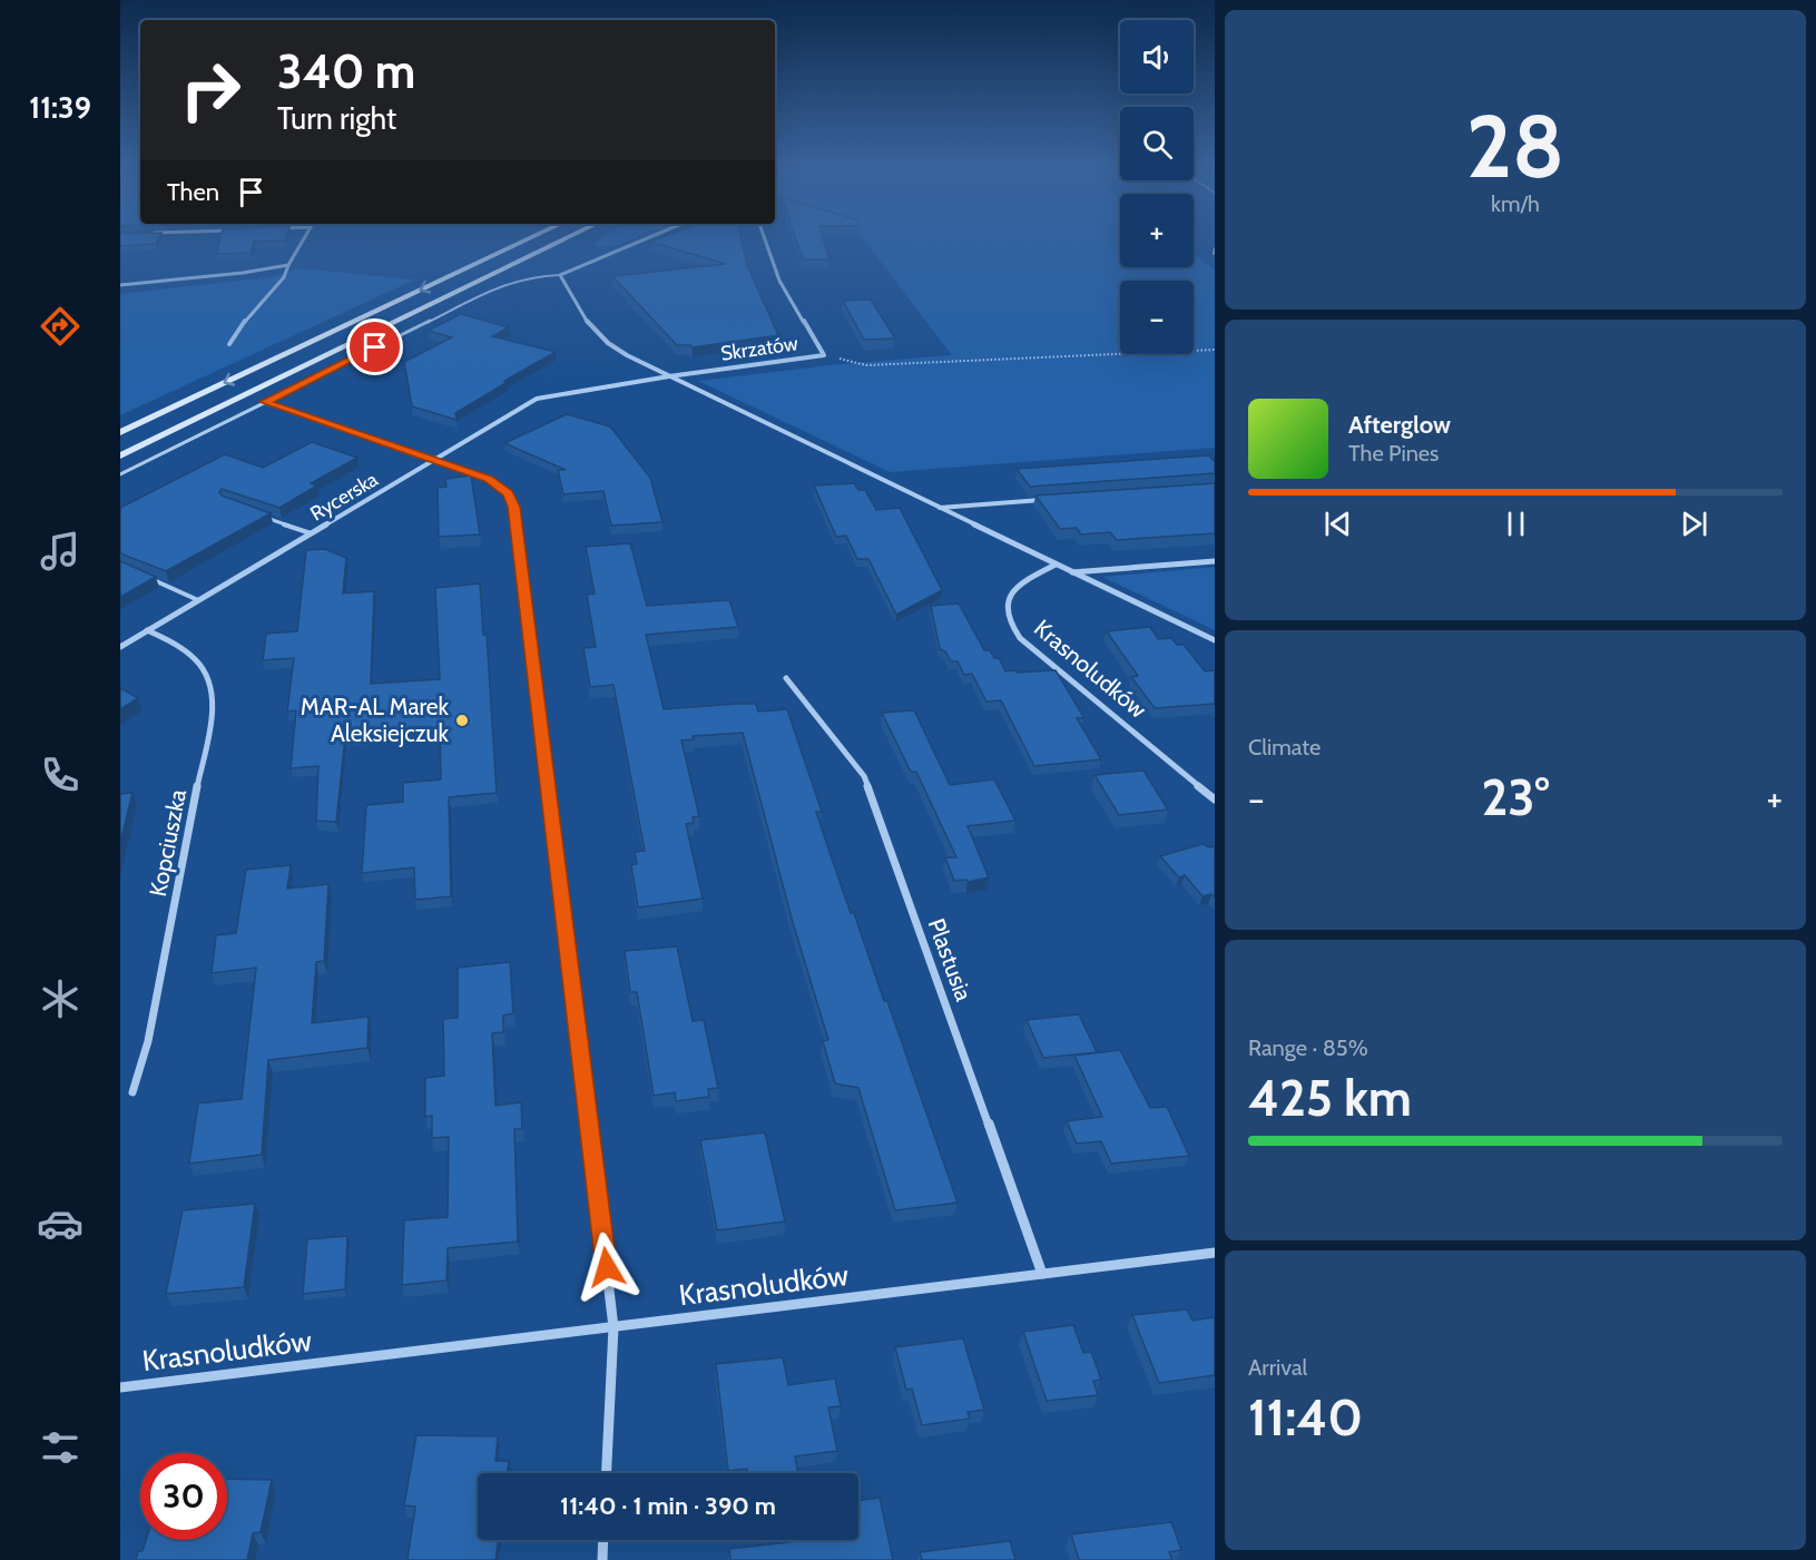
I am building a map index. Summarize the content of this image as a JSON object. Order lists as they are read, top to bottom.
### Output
{
  "streets": {
    "street": [
      "Skrzatów",
      "Rycerska",
      "Krasnoludków",
      "Kopciuszka",
      "Plastusia"
    ]
  },
  "crossings": [
    ["Skrzatów", "Rycerska"],
    ["Skrzatów", "Krasnoludków"],
    ["Rycerska", "Kopciuszka"],
    ["Krasnoludków", "Plastusia"]
  ],
  "places": ["MAR-AL Marek Aleksiejczuk"],
  "page": {
    "tabs": "11:39",
    "tile": [
      ["28", "km/h"],
      "Climate",
      ["Range · 85%", "425 km"],
      ["Arrival", "11:40"]
    ],
    "map_buttons": ["+", "−"],
    "turn": ["340 m", "Turn right"],
    "then": "Then",
    "song": ["Afterglow", "The Pines"],
    "heat": ["−", "23°", "+"],
    "limit": "30",
    "trip": "11:40 · 1 min · 390 m"
  }
}
